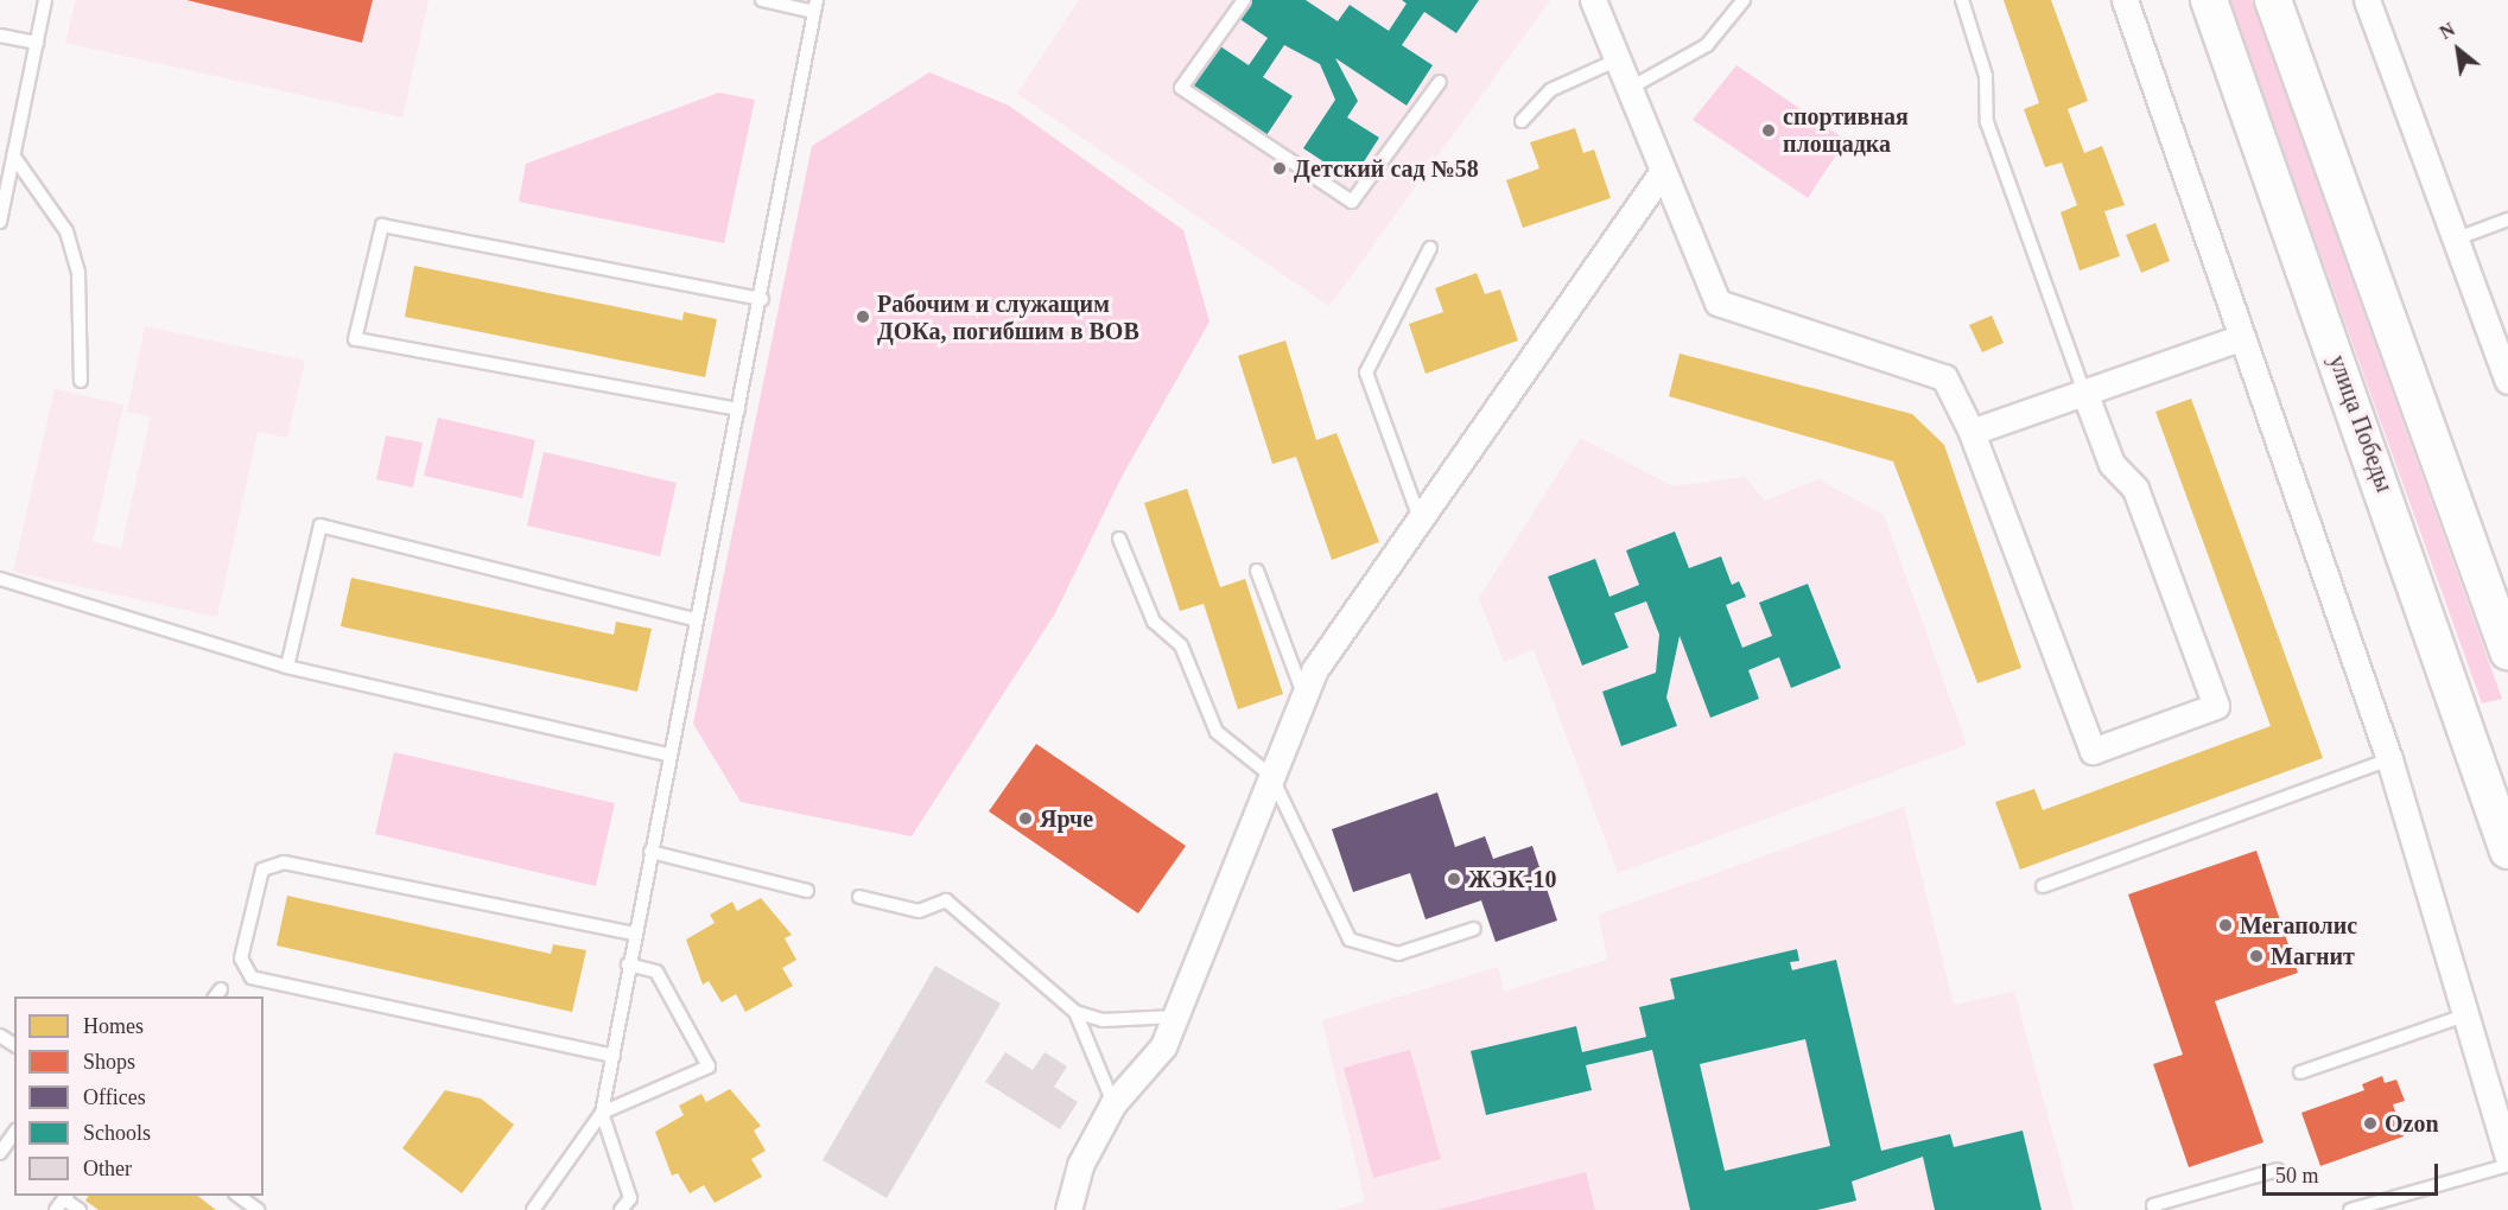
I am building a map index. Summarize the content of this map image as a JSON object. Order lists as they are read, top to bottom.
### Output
{
  "streets": {
    "street": ["улица Победы"]
  },
  "places": [
    "спортивная площадка",
    "Детский сад №58",
    "Рабочим и служащим ДОКа, погибшим в ВОВ",
    "Ярче",
    "ЖЭК-10",
    "Мегаполис",
    "Магнит",
    "Ozon"
  ],
  "legend": [
    "Homes",
    "Shops",
    "Offices",
    "Schools",
    "Other"
  ],
  "scale_bar": "50 m",
  "north": "top left"
}
